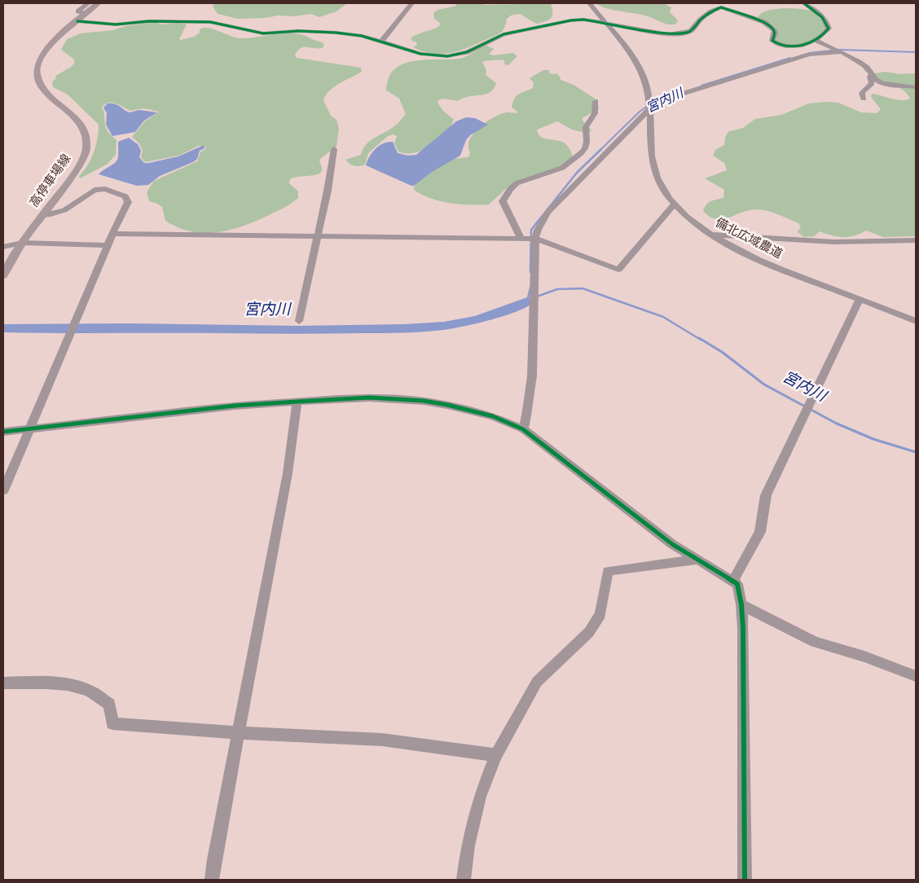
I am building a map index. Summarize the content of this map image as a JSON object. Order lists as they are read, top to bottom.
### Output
{
  "streets": {
    "main road": ["高停車場線"],
    "street": ["備北広域農道"]
  },
  "water": ["宮内川"]
}
